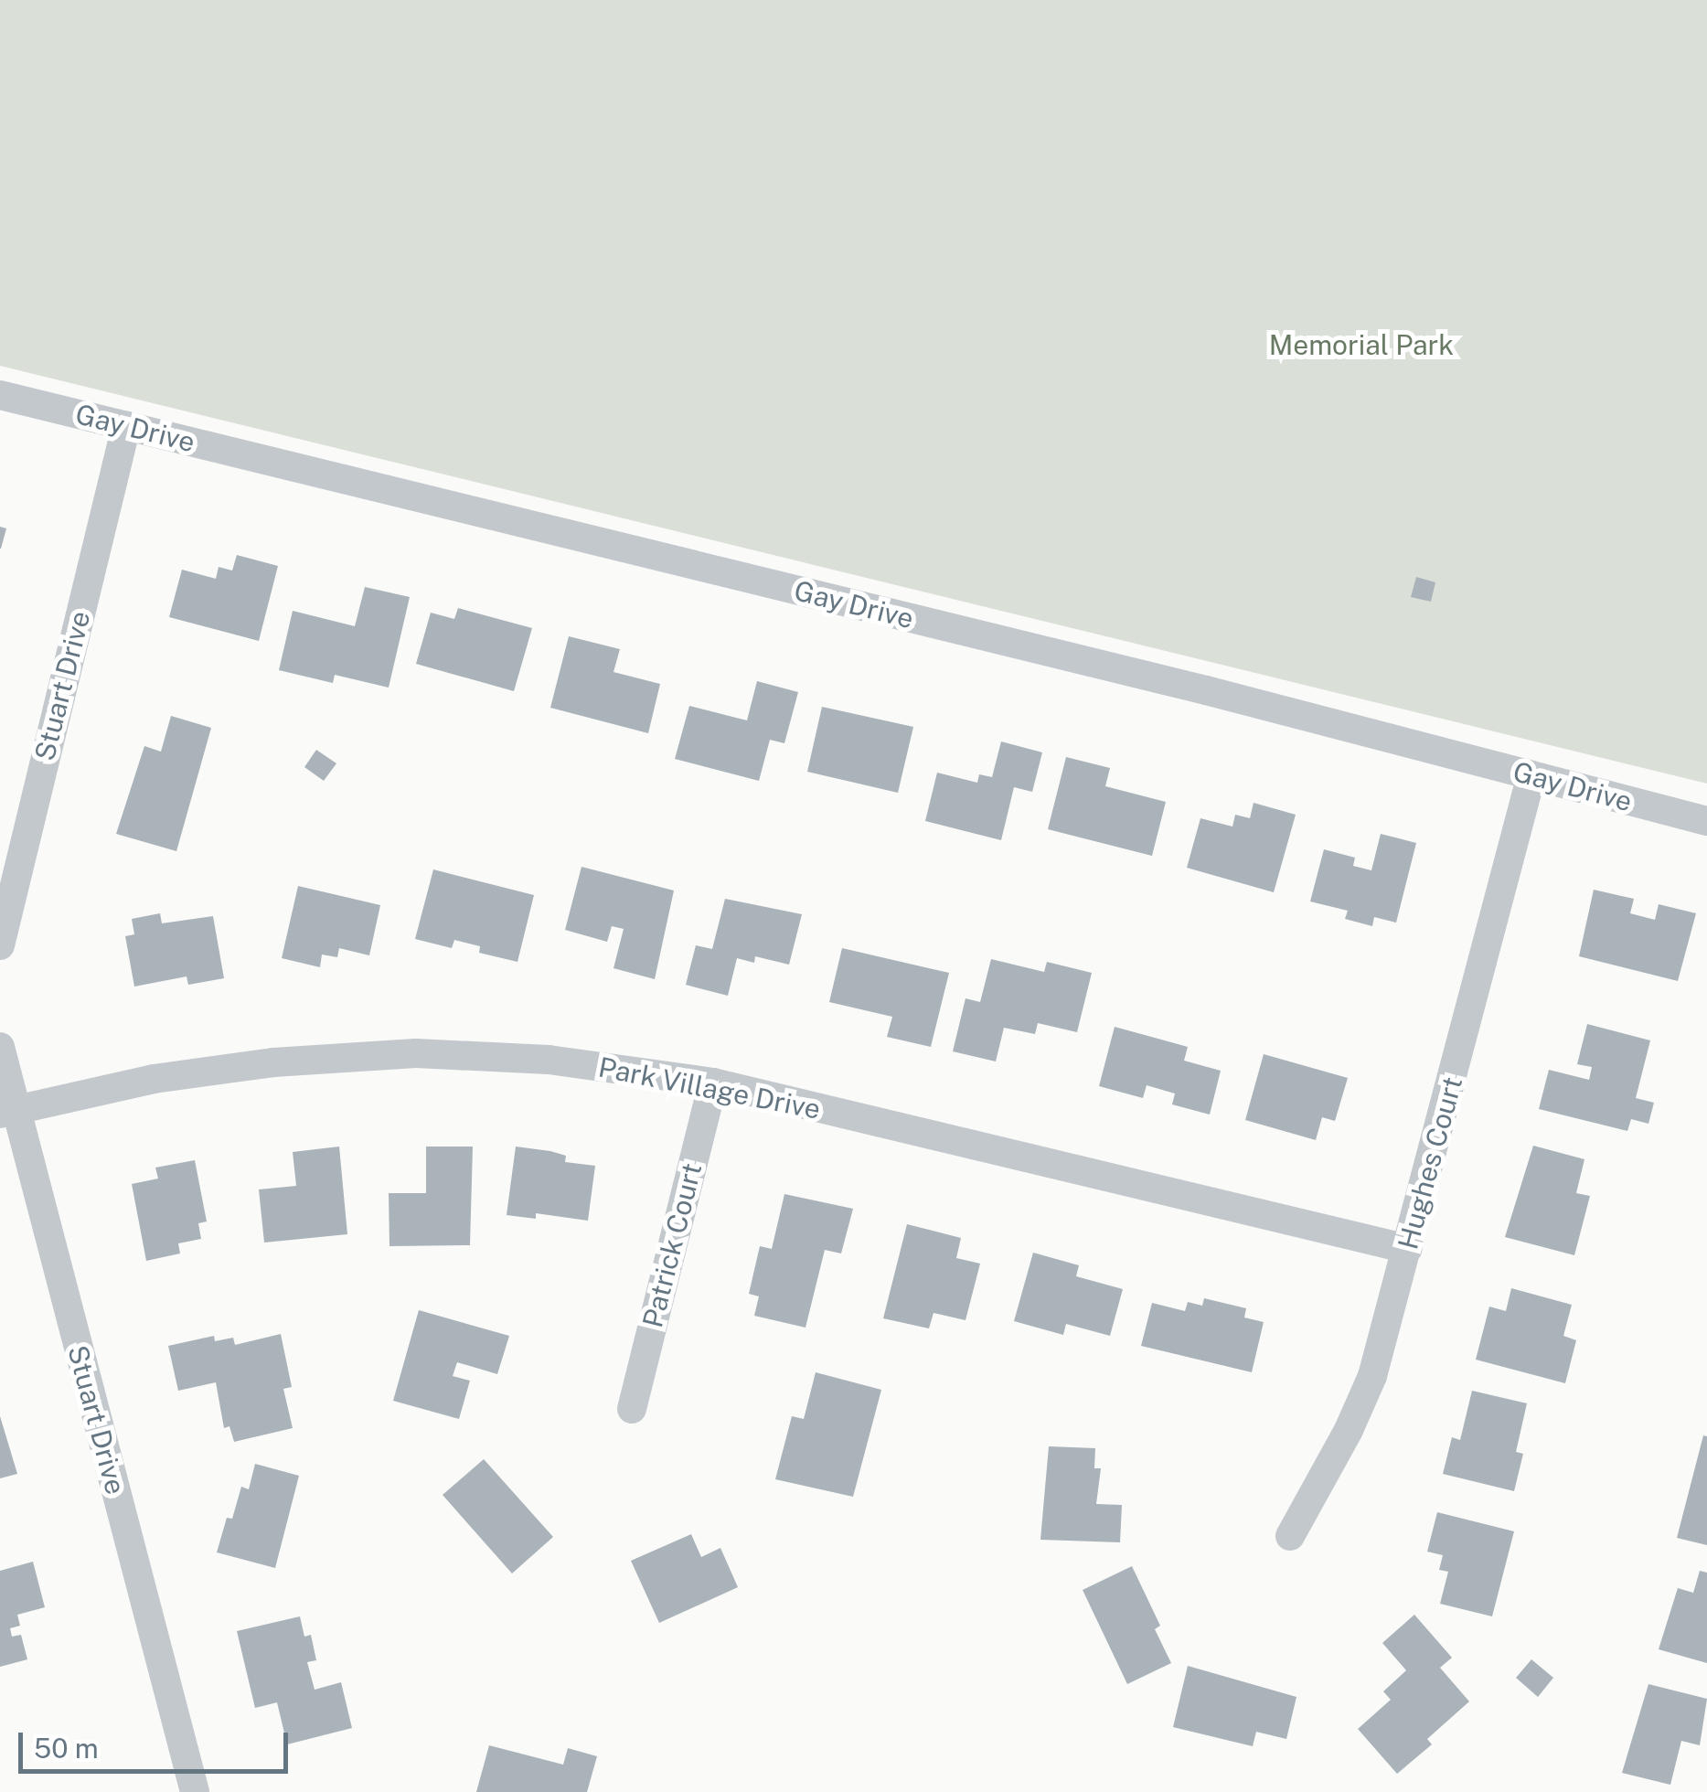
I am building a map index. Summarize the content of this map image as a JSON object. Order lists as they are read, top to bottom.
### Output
{
  "streets": {
    "street": [
      "Gay Drive",
      "Stuart Drive",
      "Park Village Drive",
      "Hughes Court",
      "Patrick Court"
    ]
  },
  "crossings": [
    ["Gay Drive", "Stuart Drive"],
    ["Gay Drive", "Hughes Court"],
    ["Stuart Drive", "Park Village Drive"],
    ["Park Village Drive", "Hughes Court"],
    ["Park Village Drive", "Patrick Court"]
  ],
  "parks": ["Memorial Park"],
  "scale_bar": "50 m"
}
